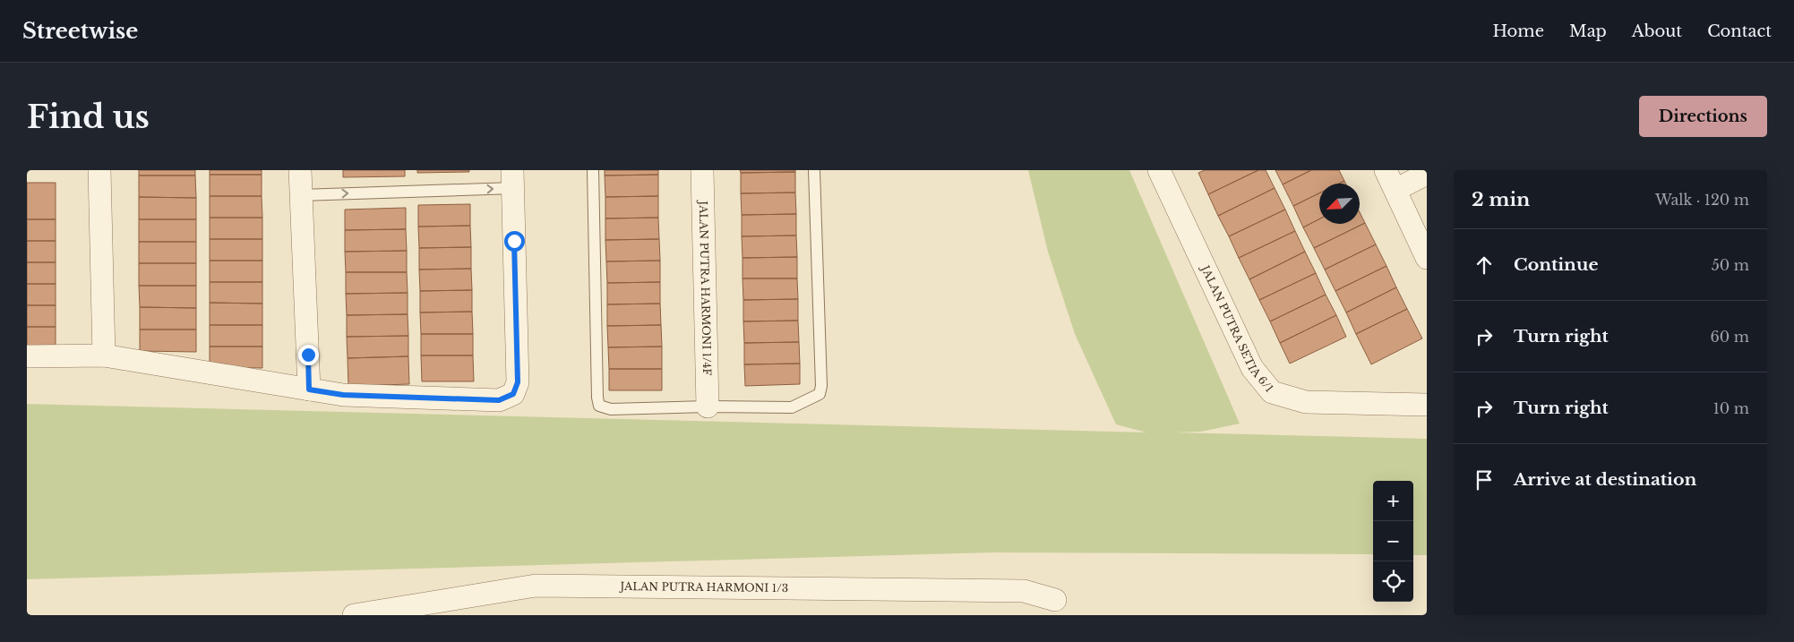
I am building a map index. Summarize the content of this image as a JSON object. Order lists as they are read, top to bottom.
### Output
{
  "streets": {
    "street": ["JALAN PUTRA HARMONI 1/4F", "JALAN PUTRA SETIA 6/1", "JALAN PUTRA HARMONI 1/3"]
  },
  "north": "bottom left",
  "page": {
    "header": "Streetwise",
    "nav": [
      "Home",
      "Map",
      "About",
      "Contact"
    ],
    "buttons": "Directions",
    "title": "Find us",
    "heading": ["2 min", "Walk · 120 m"],
    "list": [
      ["Continue", "50 m"],
      ["Turn right", "60 m"],
      ["Turn right", "10 m"],
      "Arrive at destination"
    ],
    "map_buttons": ["+", "−"]
  }
}
